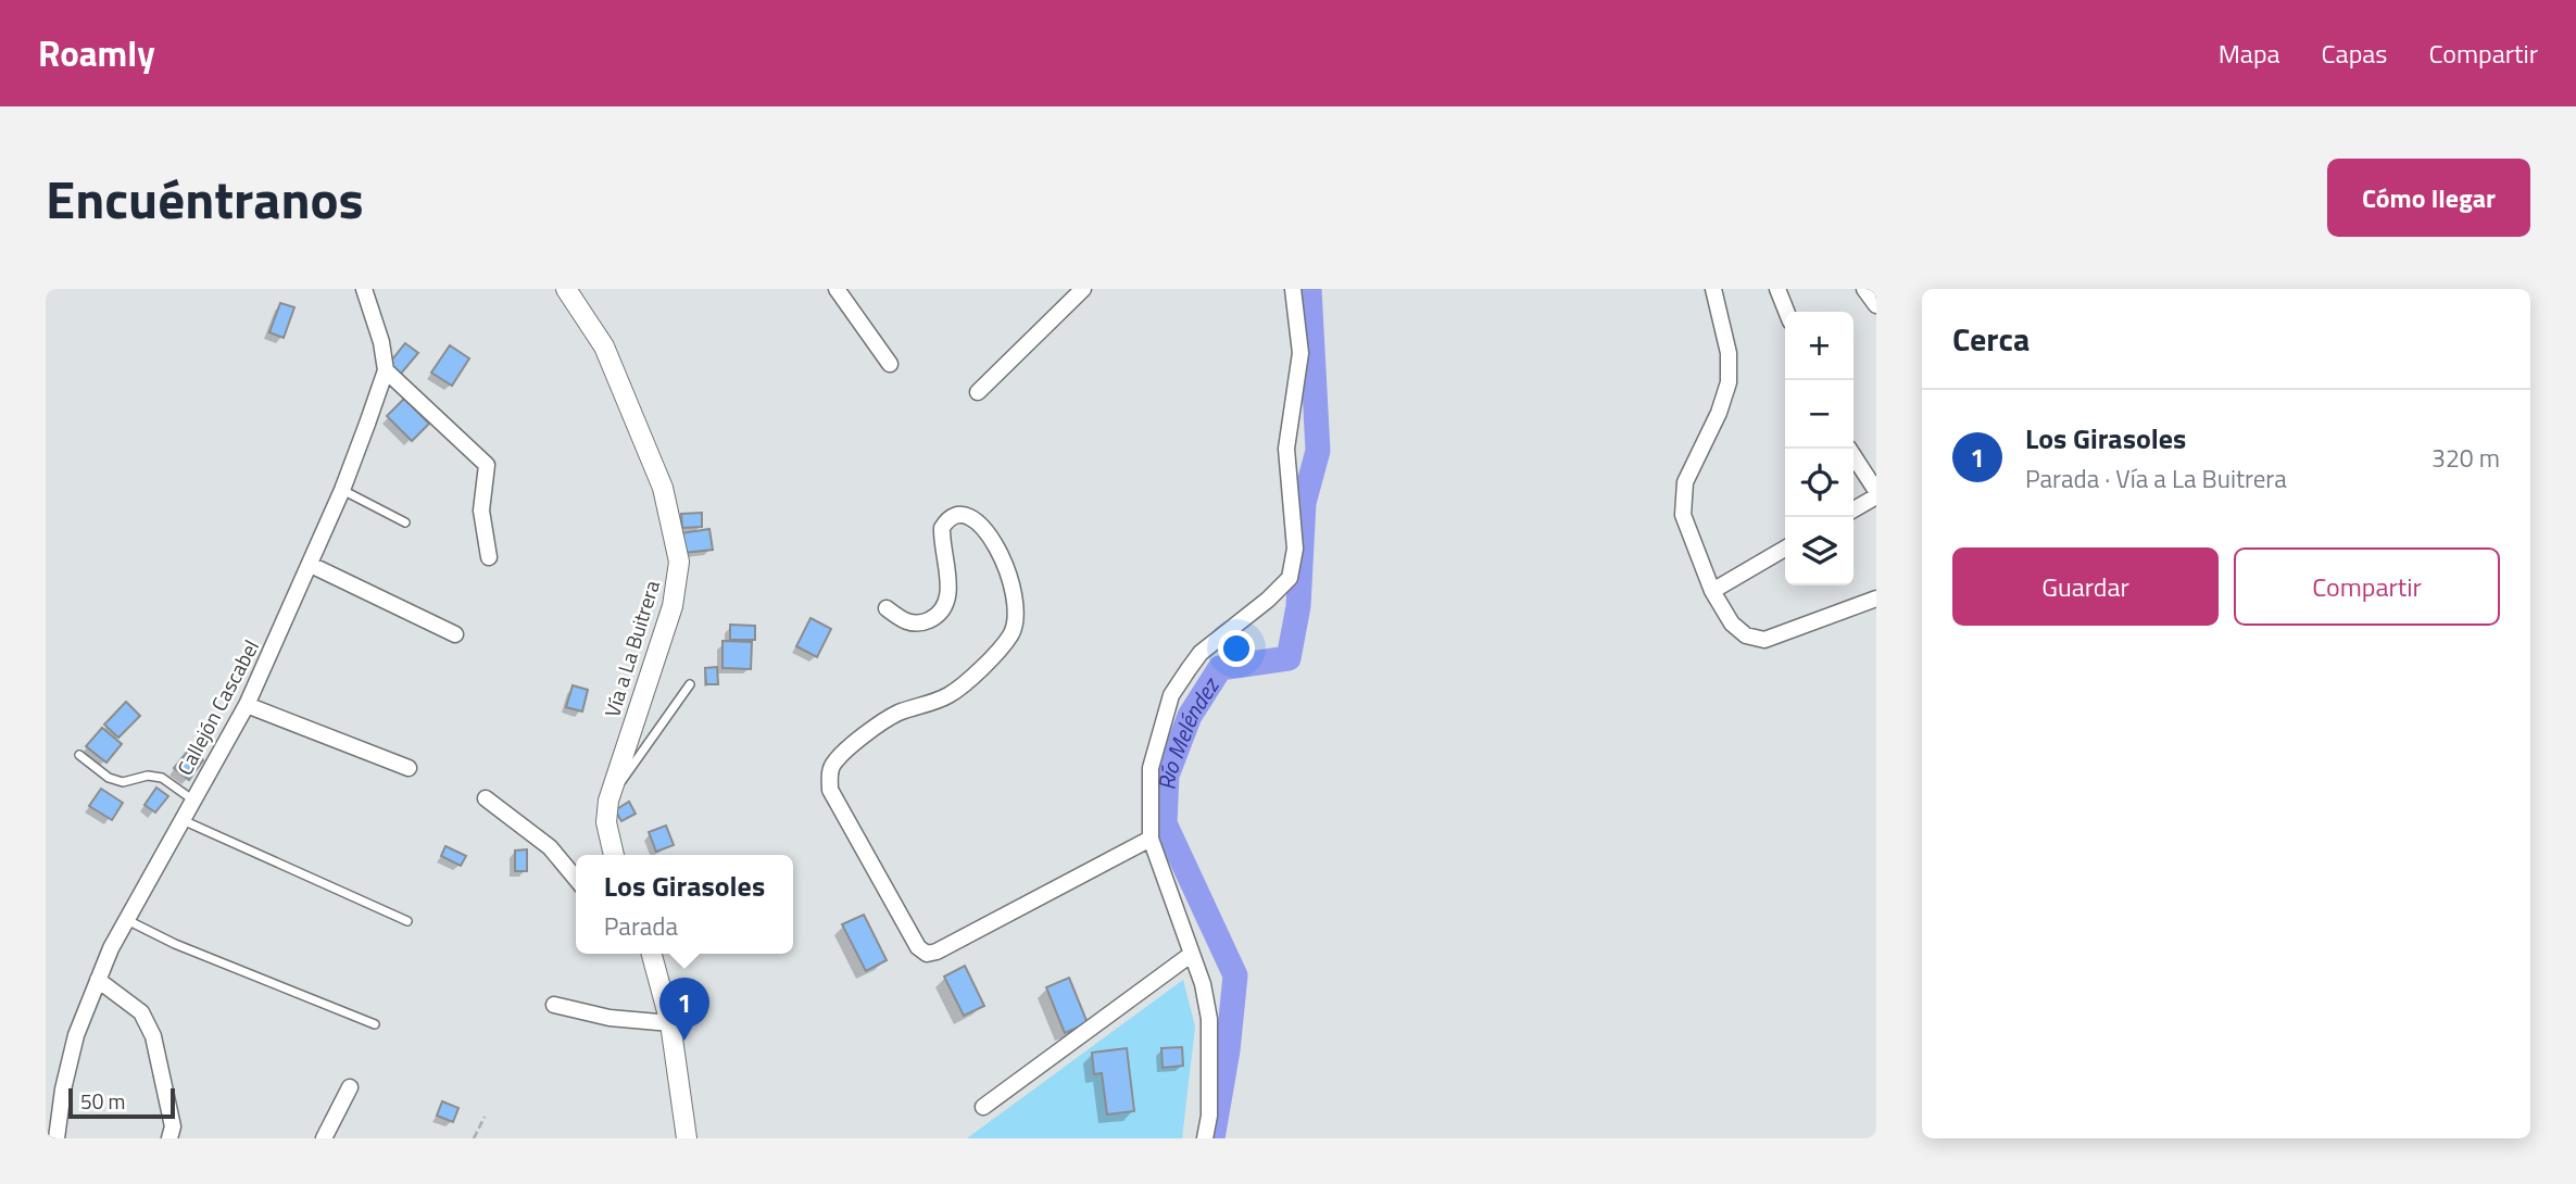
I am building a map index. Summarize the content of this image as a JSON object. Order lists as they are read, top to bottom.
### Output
{
  "streets": {
    "street": ["Vía a La Buitrera", "Callejón Cascabel"]
  },
  "water": ["Río Meléndez"],
  "scale_bar": "50 m",
  "page": {
    "header": "Roamly",
    "nav": ["Mapa", "Capas", "Compartir"],
    "title": "Encuéntranos",
    "buttons": [
      "Cómo llegar",
      ["Guardar", "Compartir"]
    ],
    "heading": "Cerca",
    "map_buttons": ["+", "−"],
    "list": [
      {
        "mark": "1",
        "name": "Los Girasoles",
        "note": "Parada · Vía a La Buitrera",
        "value": "320 m"
      }
    ],
    "popup": ["Los Girasoles", "Parada"],
    "pins": "1",
    "scale": "50 m"
  }
}
